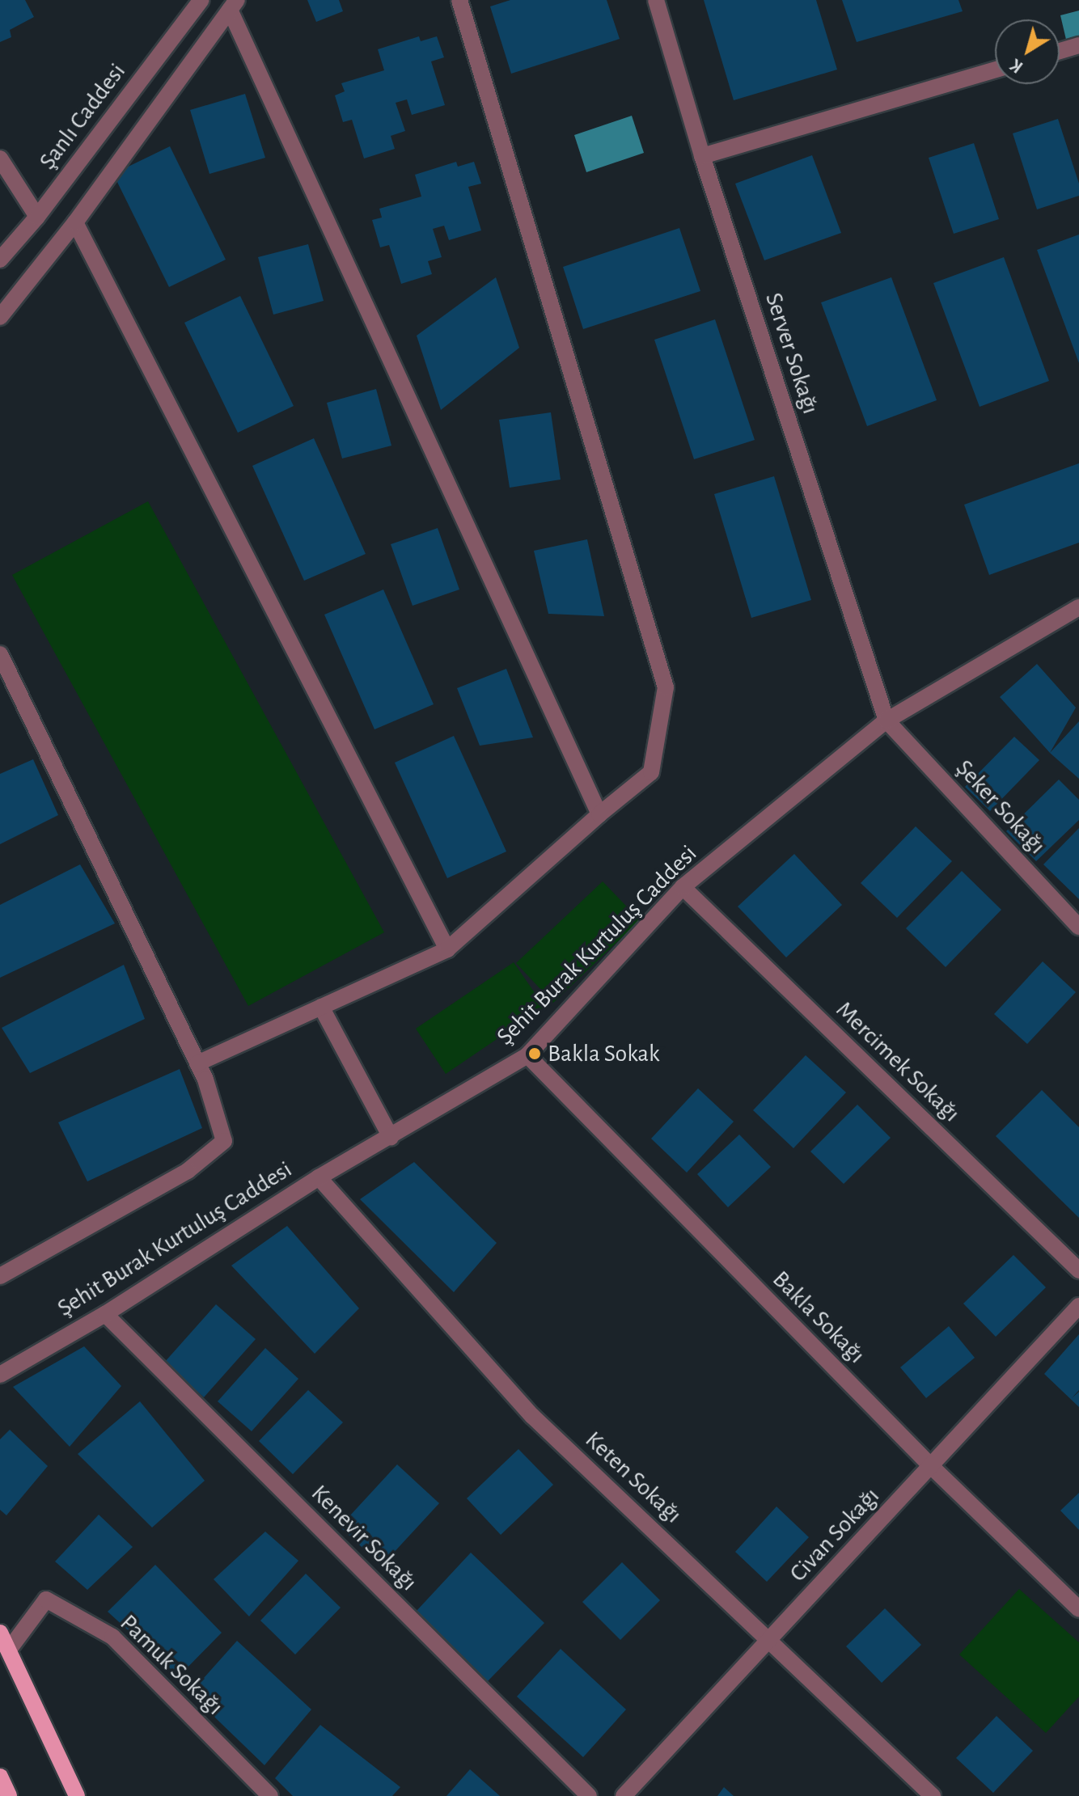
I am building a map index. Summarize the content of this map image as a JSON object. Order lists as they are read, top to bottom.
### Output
{
  "streets": {
    "street": [
      "Şanlı Caddesi",
      "Server Sokağı",
      "Şeker Sokağı",
      "Şehit Burak Kurtuluş Caddesi",
      "Mercimek Sokağı",
      "Bakla Sokağı",
      "Keten Sokağı",
      "Civan Sokağı",
      "Kenevir Sokağı",
      "Pamuk Sokağı"
    ]
  },
  "crossings": [
    ["Server Sokağı", "Şeker Sokağı"],
    ["Server Sokağı", "Şehit Burak Kurtuluş Caddesi"],
    ["Şeker Sokağı", "Şehit Burak Kurtuluş Caddesi"],
    ["Şehit Burak Kurtuluş Caddesi", "Mercimek Sokağı"],
    ["Şehit Burak Kurtuluş Caddesi", "Bakla Sokağı"],
    ["Şehit Burak Kurtuluş Caddesi", "Keten Sokağı"],
    ["Şehit Burak Kurtuluş Caddesi", "Kenevir Sokağı"],
    ["Bakla Sokağı", "Civan Sokağı"],
    ["Keten Sokağı", "Civan Sokağı"]
  ],
  "places": ["Bakla Sokak"],
  "north": "bottom left"
}
